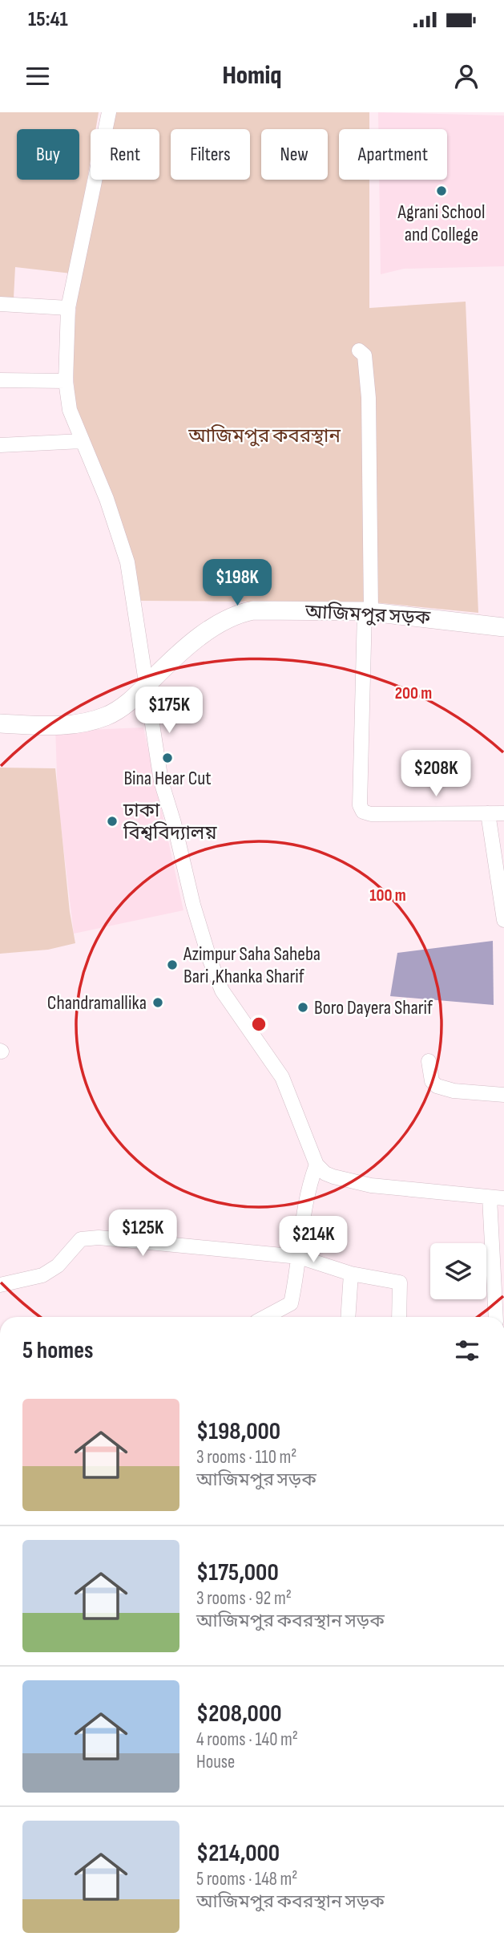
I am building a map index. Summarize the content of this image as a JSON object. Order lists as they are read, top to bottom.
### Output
{
  "streets": {
    "main road": ["আজিমপুর সড়ক"]
  },
  "parks": ["আজিমপুর কবরস্থান"],
  "places": [
    "Agrani School and College",
    "Bina Hear Cut",
    "ঢাকা বিশ্ববিদ্যালয়",
    "Azimpur Saha Saheba Bari ,Khanka Sharif",
    "Chandramallika",
    "Boro Dayera Sharif"
  ],
  "page": {
    "status": "15:41",
    "header": "Homiq",
    "chip": [
      "Buy",
      "Rent",
      "Filters",
      "New",
      "Apartment"
    ],
    "price": [
      "$198K",
      "$175K",
      "$208K",
      "$125K",
      "$214K"
    ],
    "heading": "5 homes",
    "list": [
      {
        "name": "$198,000",
        "note": "3 rooms · 110 m² · আজিমপুর সড়ক"
      },
      {
        "name": "$175,000",
        "note": "3 rooms · 92 m² · আজিমপুর কবরস্থান সড়ক"
      },
      {
        "name": "$208,000",
        "note": "4 rooms · 140 m² · House"
      },
      {
        "name": "$214,000",
        "note": "5 rooms · 148 m² · আজিমপুর কবরস্থান সড়ক"
      }
    ]
  },
  "rings": ["200 m", "100 m"]
}
